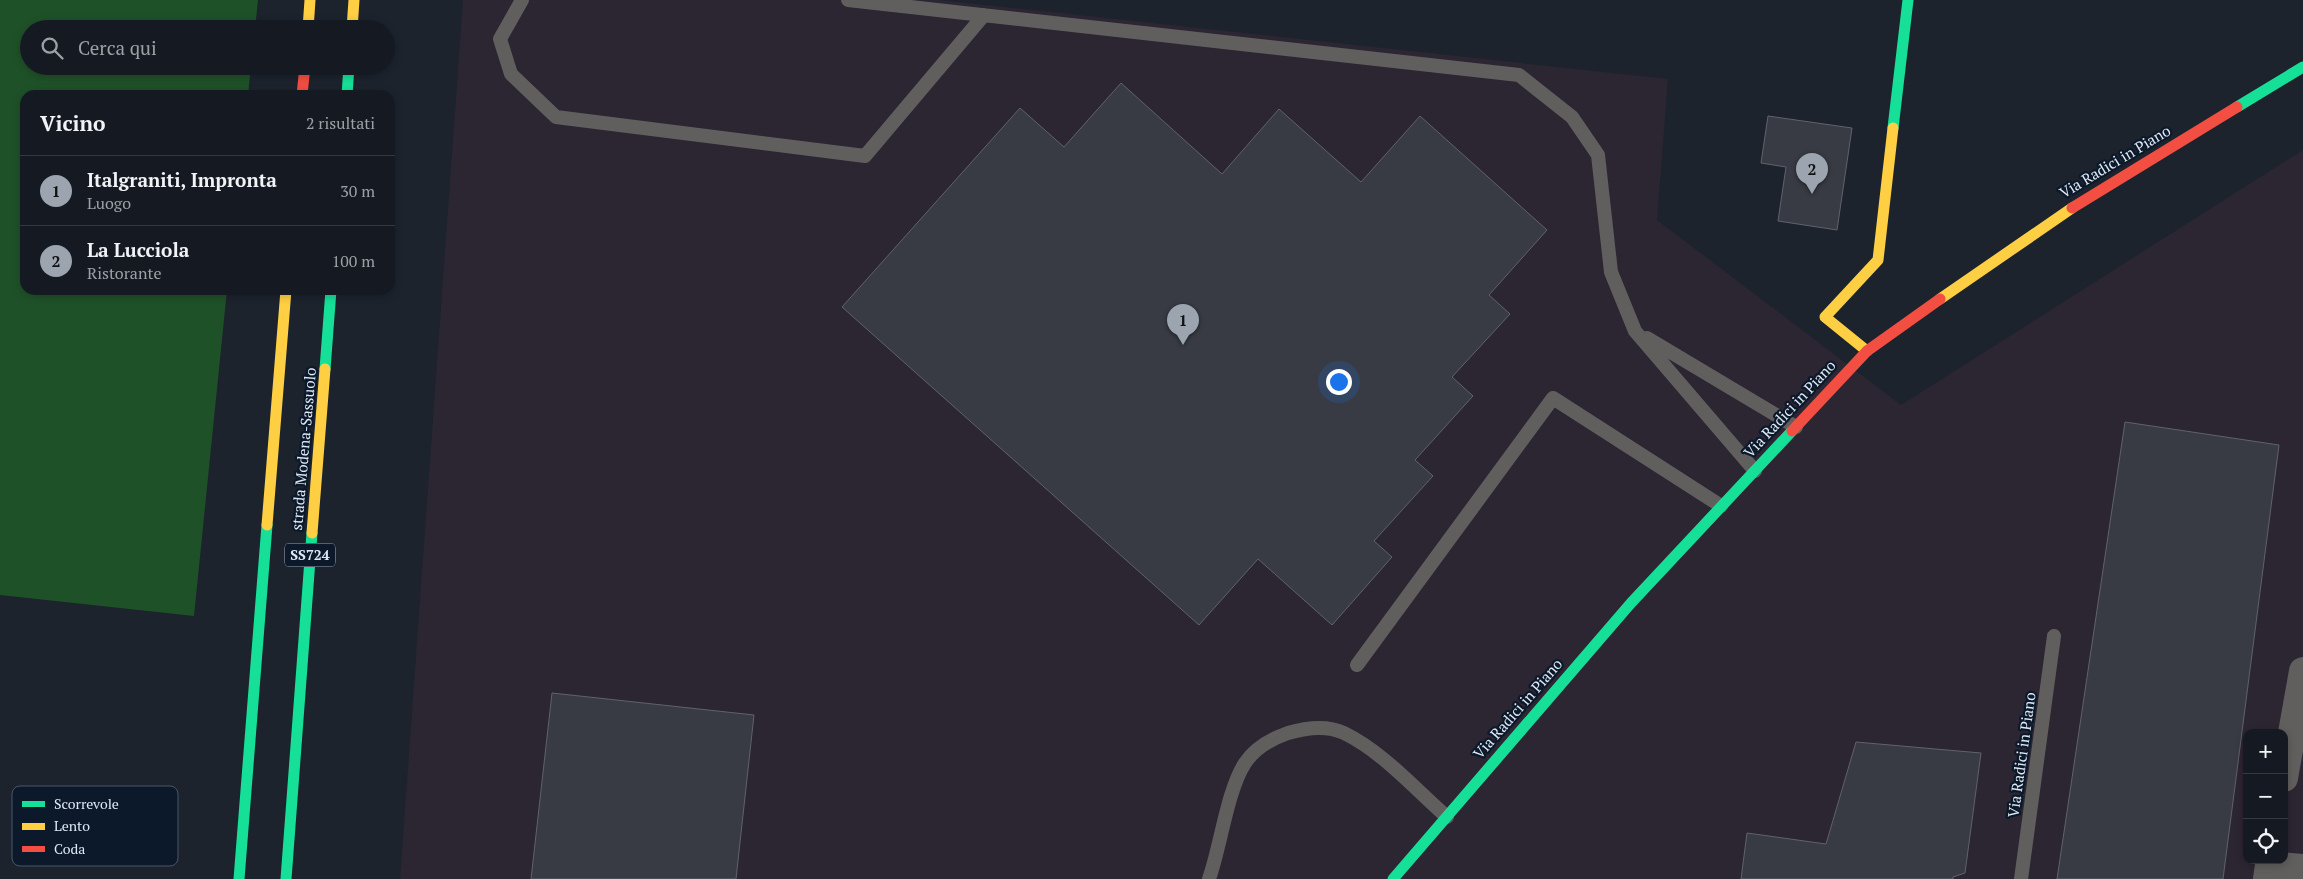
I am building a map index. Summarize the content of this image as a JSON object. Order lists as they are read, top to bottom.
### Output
{
  "streets": {
    "main road": ["Via Radici in Piano", "strada Modena-Sassuolo", "SS724"]
  },
  "legend": ["Scorrevole", "Lento", "Coda"],
  "page": {
    "search": "Cerca qui",
    "heading": ["Vicino", "2 risultati"],
    "pins": ["2", "1"],
    "list": [
      {
        "mark": "1",
        "name": "Italgraniti, Impronta",
        "note": "Luogo",
        "value": "30 m"
      },
      {
        "mark": "2",
        "name": "La Lucciola",
        "note": "Ristorante",
        "value": "100 m"
      }
    ],
    "map_buttons": ["+", "−"]
  }
}
